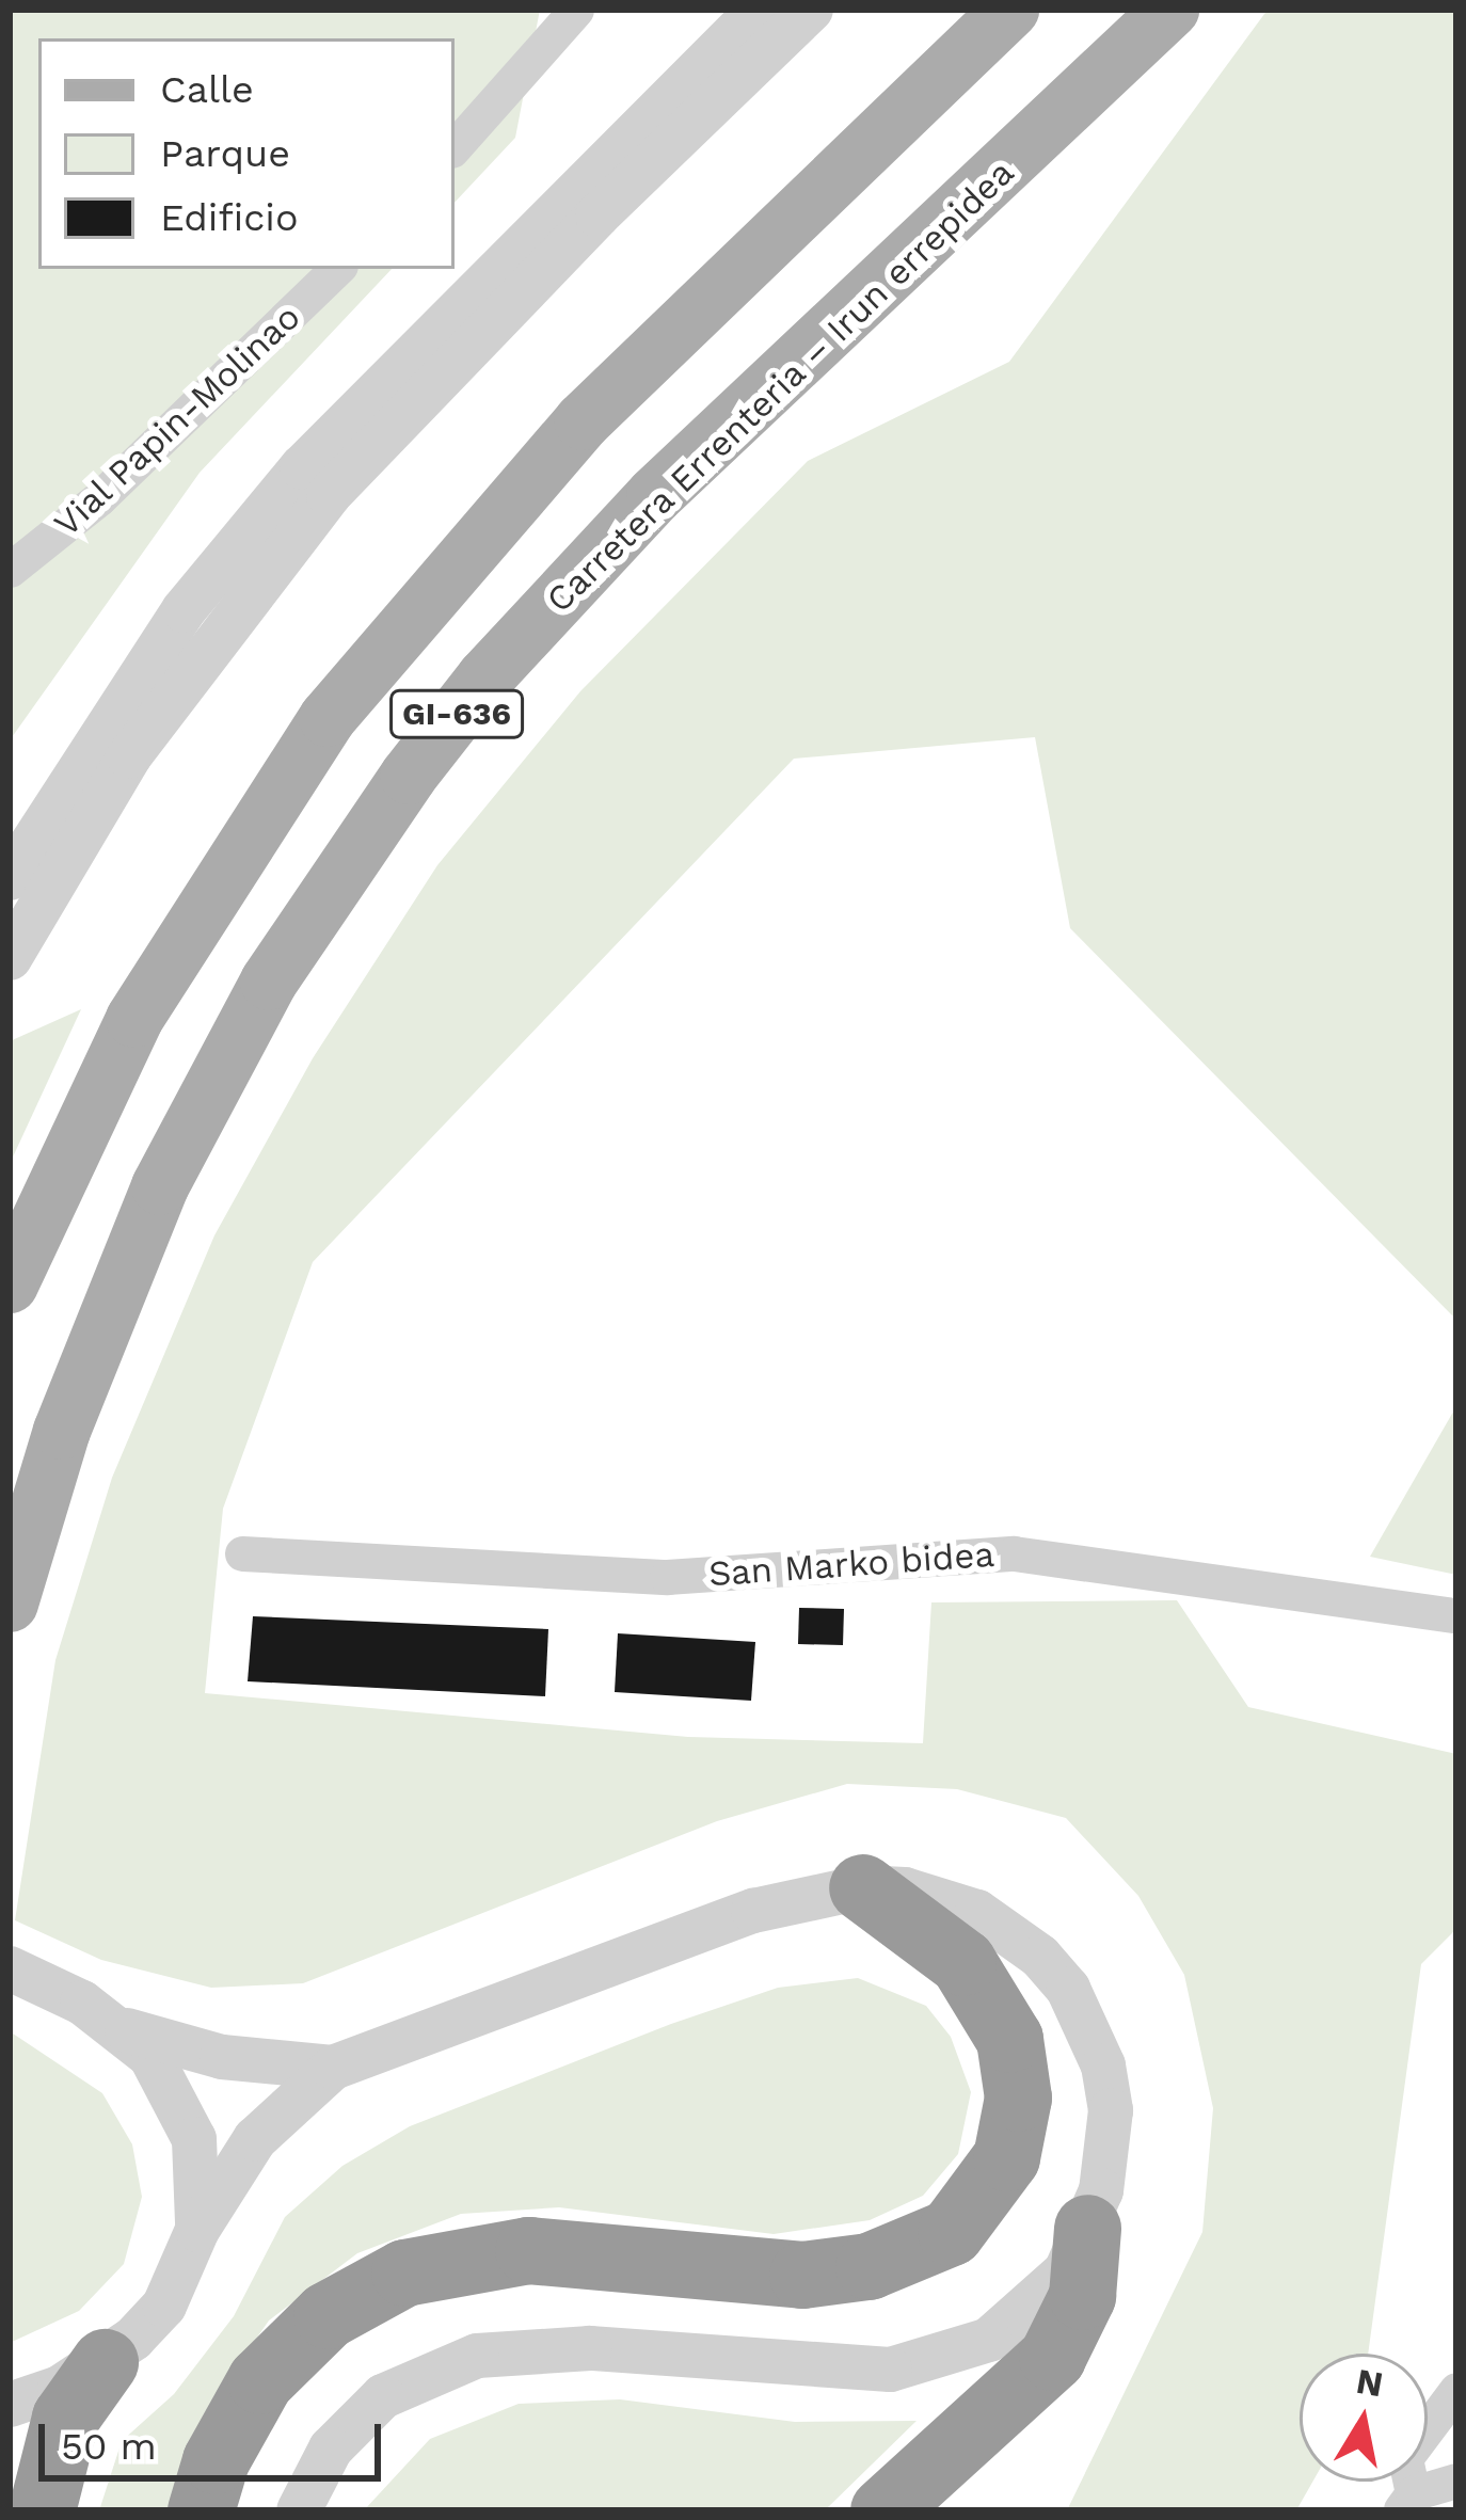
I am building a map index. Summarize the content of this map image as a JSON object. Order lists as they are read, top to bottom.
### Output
{
  "streets": {
    "main road": ["Carretera Errenteria – Irun errepidea", "GI-636"],
    "street": ["Vial Papin-Molinao", "San Marko bidea"]
  },
  "legend": ["Calle", "Parque", "Edificio"],
  "scale_bar": "50 m",
  "north": "top"
}
